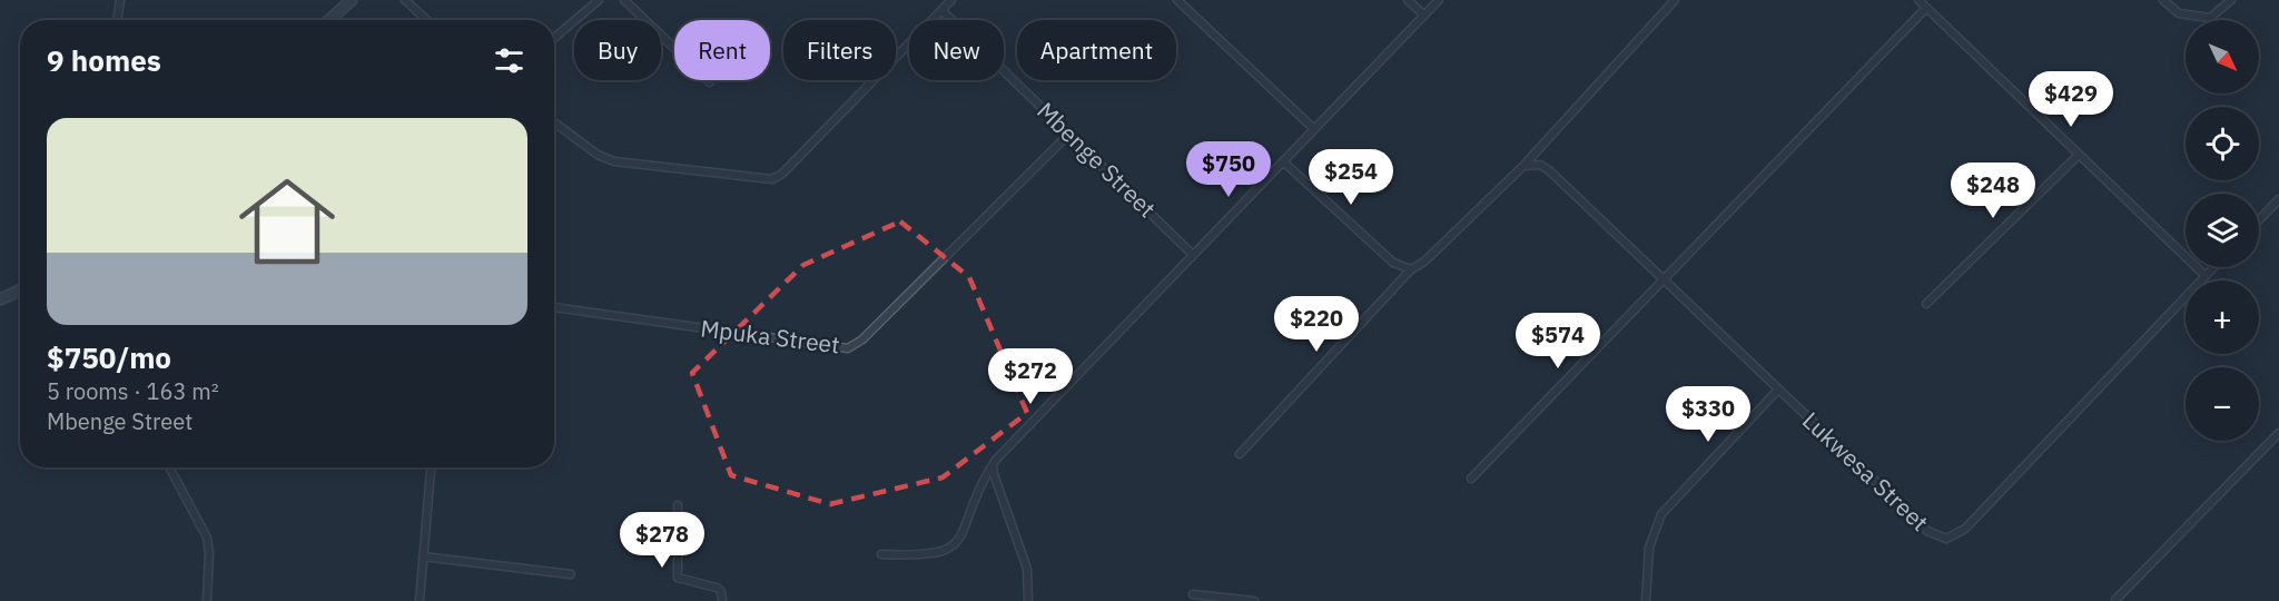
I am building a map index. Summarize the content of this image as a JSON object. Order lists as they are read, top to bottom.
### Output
{
  "streets": {
    "street": ["Mbenge Street", "Mpuka Street", "Lukwesa Street"]
  },
  "crossings": [
    ["Mbenge Street", "Mpuka Street"]
  ],
  "north": "bottom right",
  "page": {
    "map_buttons": ["+", "−"],
    "chip": [
      "Buy",
      "Rent",
      "Filters",
      "New",
      "Apartment"
    ],
    "heading": "9 homes",
    "price": [
      "$429",
      "$750",
      "$254",
      "$248",
      "$220",
      "$574",
      "$272",
      "$330",
      "$278"
    ],
    "list": [
      {
        "name": "$750/mo",
        "note": "5 rooms · 163 m² · Mbenge Street"
      }
    ]
  }
}
